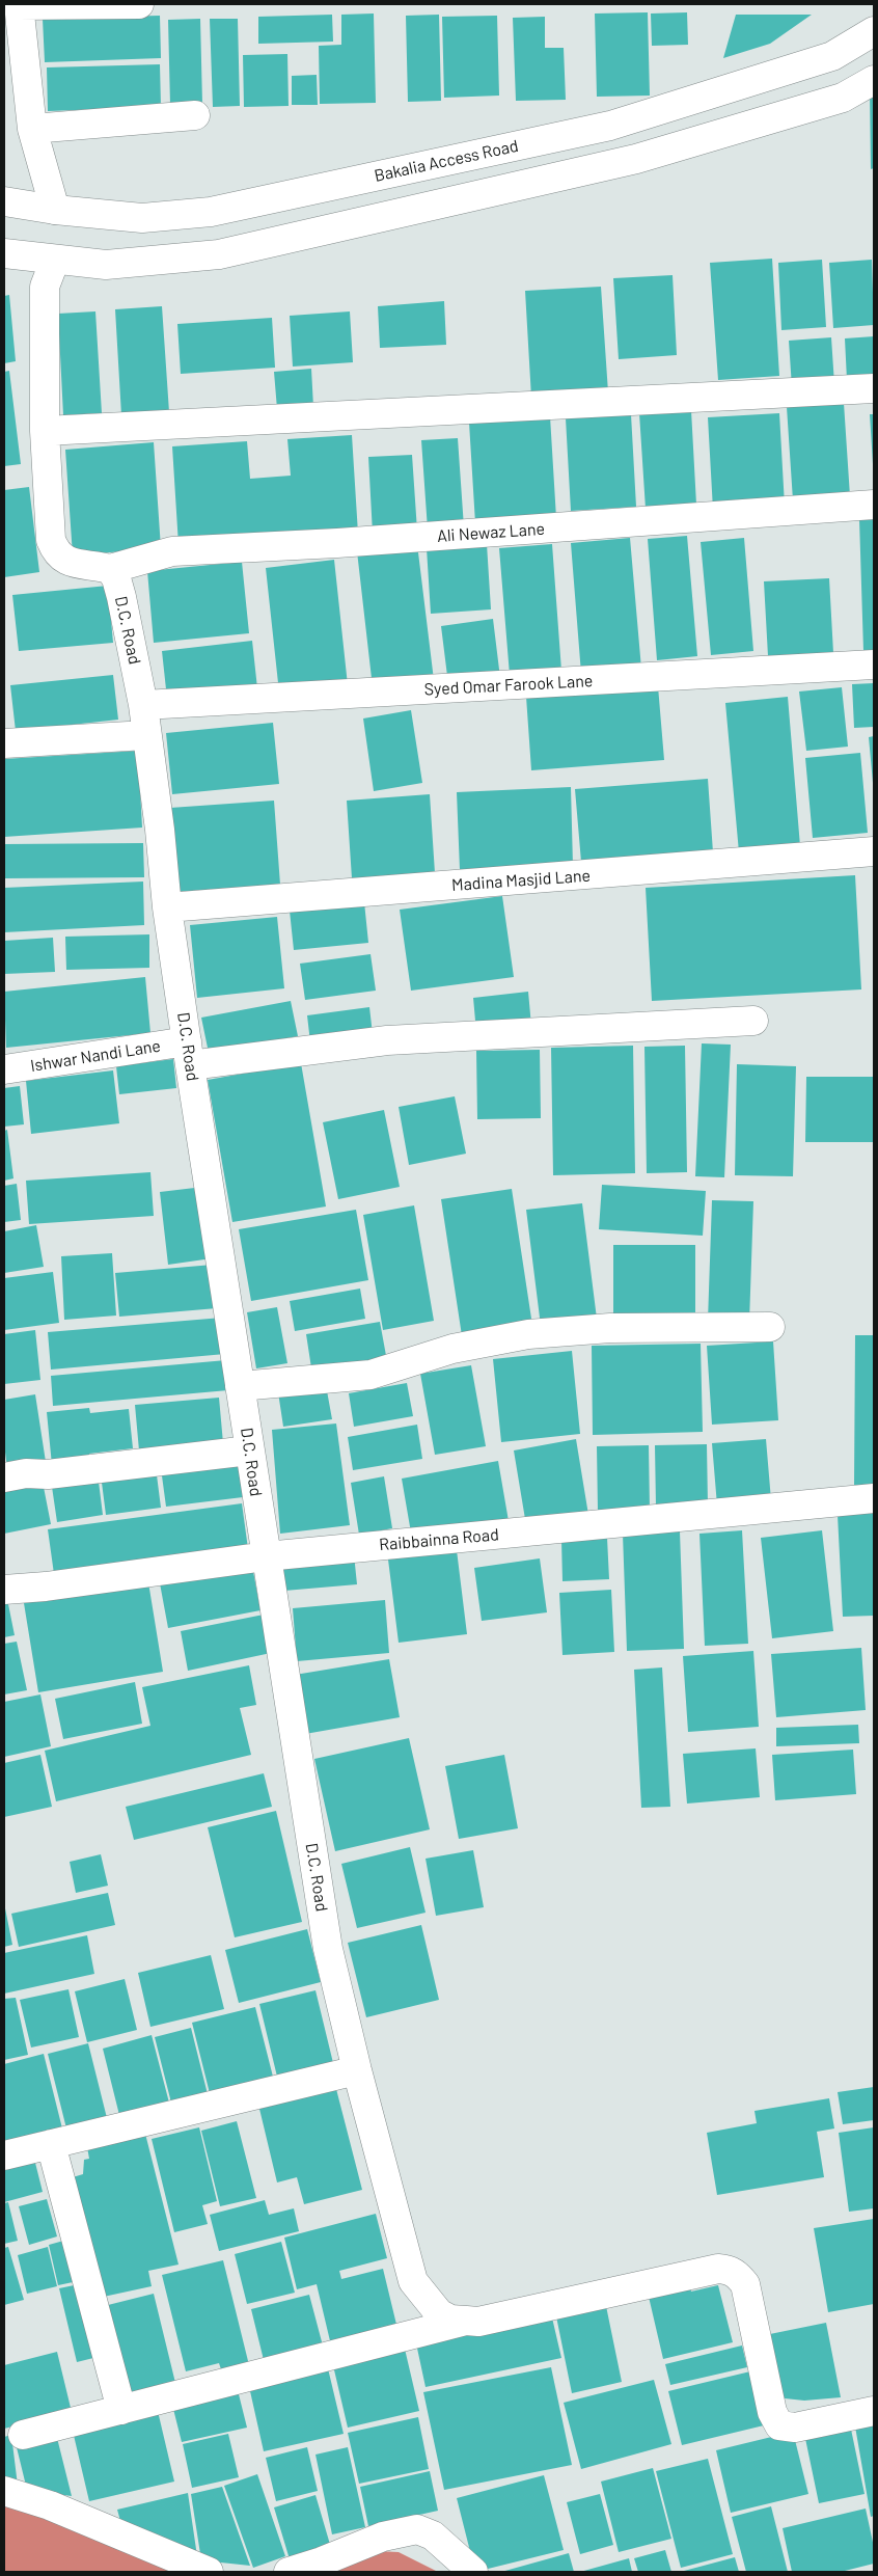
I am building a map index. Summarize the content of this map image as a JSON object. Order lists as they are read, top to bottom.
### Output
{
  "streets": {
    "street": [
      "Bakalia Access Road",
      "Ali Newaz Lane",
      "D.C. Road",
      "Syed Omar Farook Lane",
      "Madina Masjid Lane",
      "Ishwar Nandi Lane",
      "Raibbainna Road"
    ]
  },
  "crossings": [
    ["Ali Newaz Lane", "D.C. Road"],
    ["D.C. Road", "Syed Omar Farook Lane"],
    ["D.C. Road", "Madina Masjid Lane"],
    ["D.C. Road", "Ishwar Nandi Lane"],
    ["D.C. Road", "Raibbainna Road"]
  ]
}
